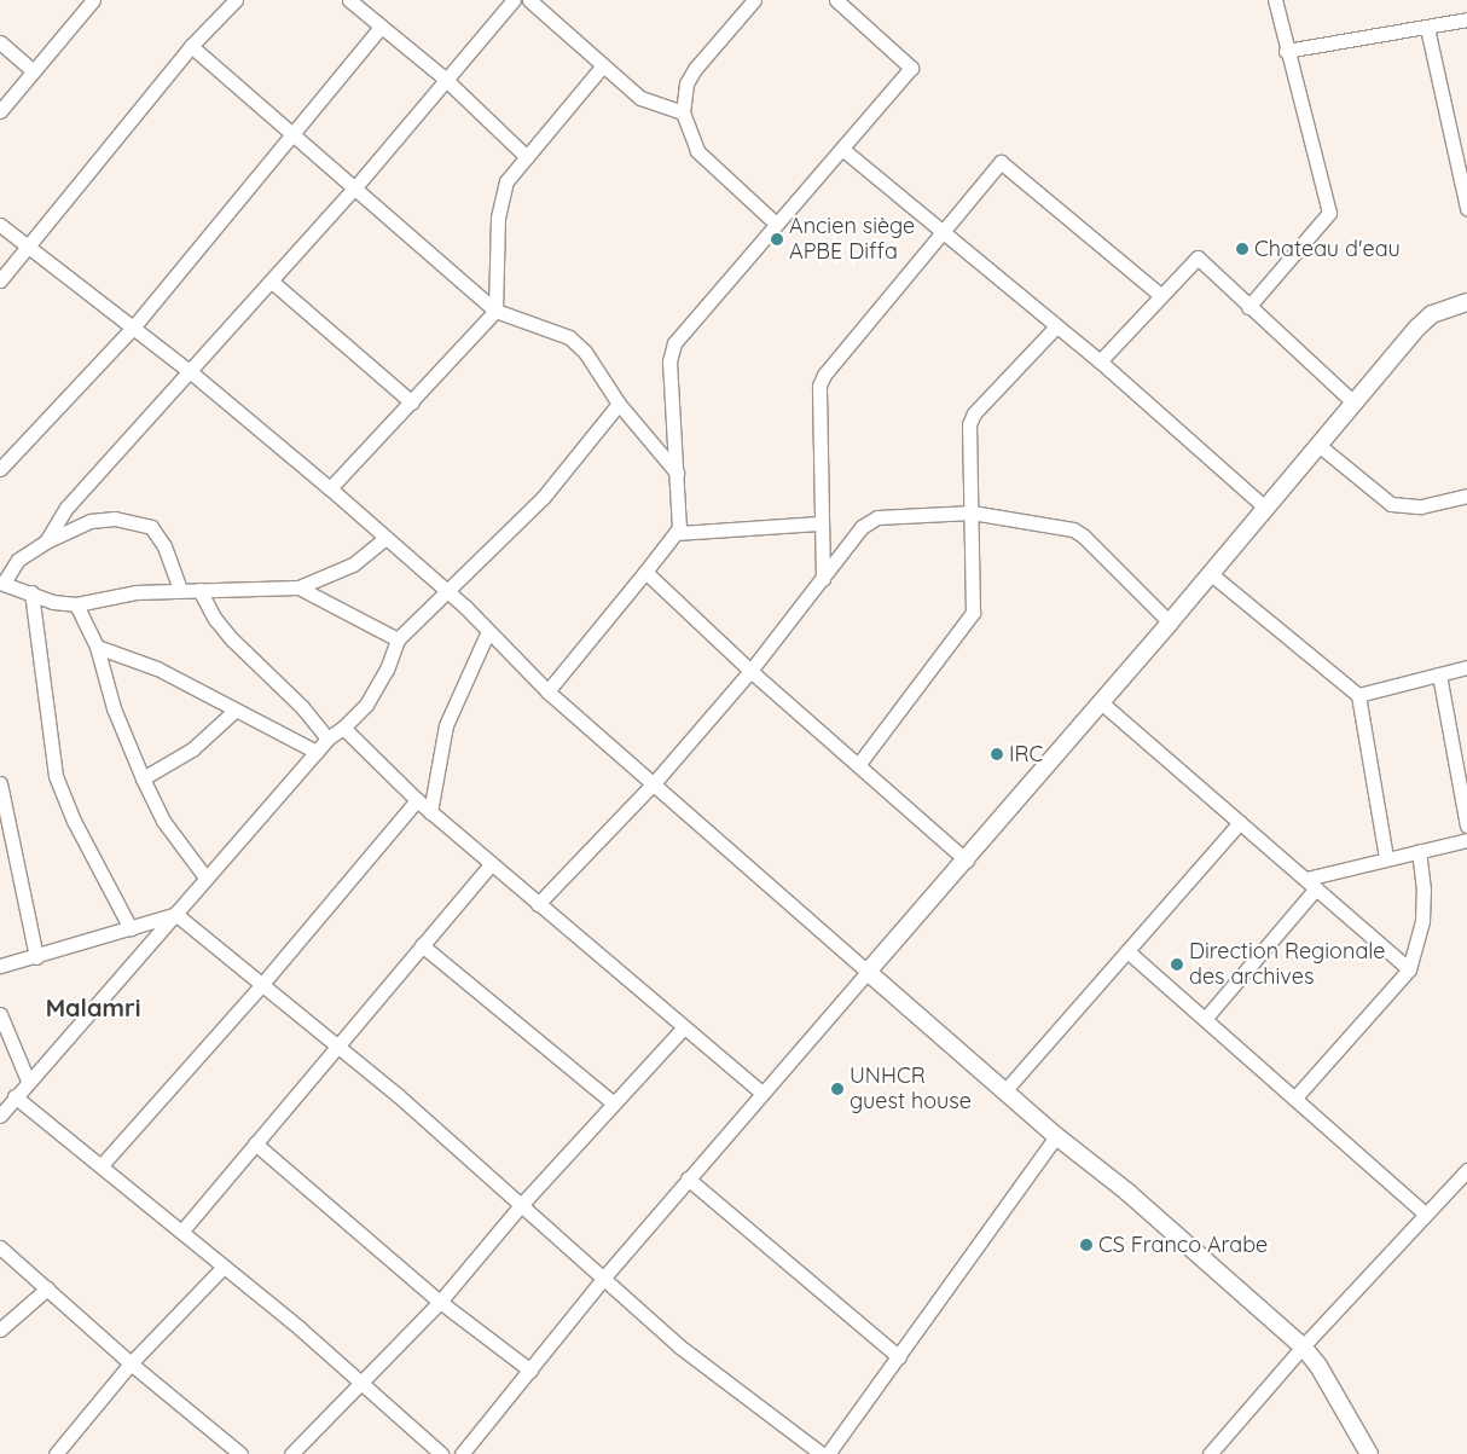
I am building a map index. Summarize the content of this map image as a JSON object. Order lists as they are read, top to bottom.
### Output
{
  "districts": ["Malamri"],
  "places": [
    "Ancien siège APBE Diffa",
    "Chateau d'eau",
    "IRC",
    "Direction Regionale des archives",
    "UNHCR guest house",
    "CS Franco Arabe"
  ]
}
